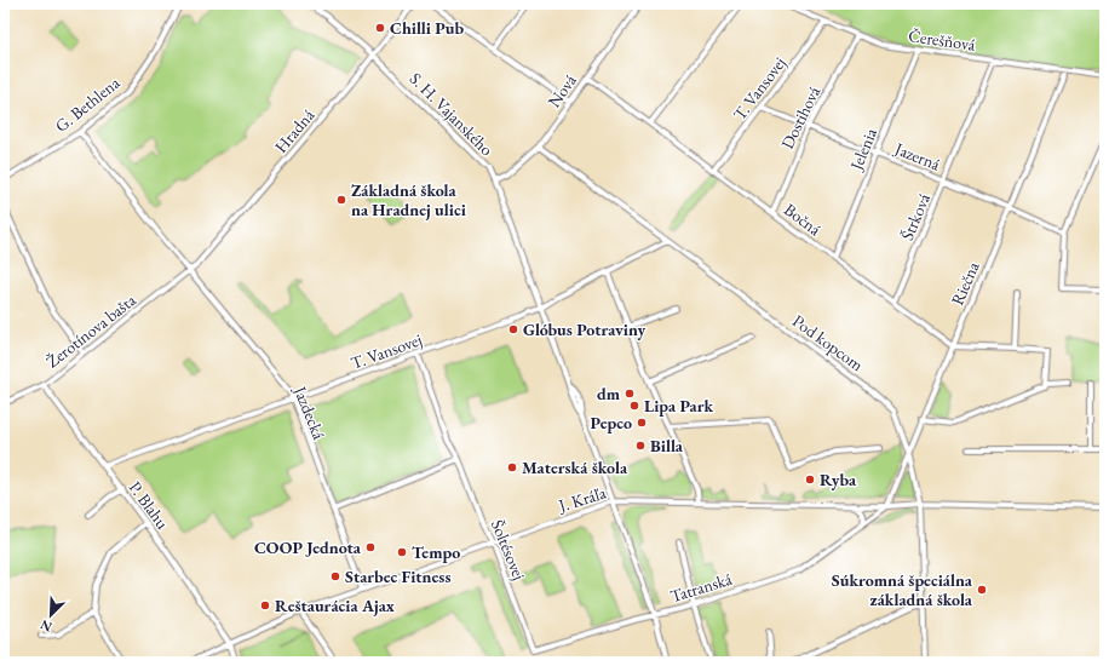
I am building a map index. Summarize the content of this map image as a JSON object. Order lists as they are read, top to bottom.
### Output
{
  "streets": {
    "street": [
      "Čerešňová",
      "T. Vansovej",
      "Nová",
      "G. Bethlena",
      "S. H. Vajanského",
      "Dostihová",
      "Hradná",
      "Jelenia",
      "Jazerná",
      "Štrková",
      "Bočná",
      "Riečna",
      "Žerotínova bašta",
      "Pod kopcom",
      "Jazdecká",
      "J. Kráľa",
      "P. Blahu",
      "Šoltésovej",
      "Tatranská"
    ]
  },
  "crossings": [
    ["Čerešňová", "T. Vansovej"],
    ["Čerešňová", "Dostihová"],
    ["Čerešňová", "Jelenia"],
    ["Čerešňová", "Štrková"],
    ["Čerešňová", "Riečna"],
    ["T. Vansovej", "S. H. Vajanského"],
    ["T. Vansovej", "Jazerná"],
    ["T. Vansovej", "Bočná"],
    ["T. Vansovej", "Pod kopcom"],
    ["T. Vansovej", "Jazdecká"],
    ["T. Vansovej", "P. Blahu"],
    ["T. Vansovej", "Šoltésovej"],
    ["Nová", "S. H. Vajanského"],
    ["Nová", "Bočná"],
    ["Nová", "Pod kopcom"],
    ["G. Bethlena", "Jazdecká"],
    ["S. H. Vajanského", "Hradná"],
    ["S. H. Vajanského", "J. Kráľa"],
    ["S. H. Vajanského", "Tatranská"],
    ["Dostihová", "Jazerná"],
    ["Dostihová", "Bočná"],
    ["Hradná", "Žerotínova bašta"],
    ["Hradná", "Jazdecká"],
    ["Jelenia", "Jazerná"],
    ["Jelenia", "Bočná"],
    ["Jazerná", "Štrková"],
    ["Jazerná", "Riečna"],
    ["Štrková", "Bočná"],
    ["Bočná", "Riečna"],
    ["Riečna", "Pod kopcom"],
    ["Riečna", "J. Kráľa"],
    ["Riečna", "Tatranská"],
    ["Žerotínova bašta", "Jazdecká"],
    ["Žerotínova bašta", "P. Blahu"],
    ["Jazdecká", "J. Kráľa"],
    ["J. Kráľa", "P. Blahu"],
    ["J. Kráľa", "Šoltésovej"],
    ["J. Kráľa", "Tatranská"],
    ["Šoltésovej", "Tatranská"]
  ],
  "places": [
    "Chilli Pub",
    "Základná škola na Hradnej ulici",
    "Glóbus Potraviny",
    "dm",
    "Lipa Park",
    "Pepco",
    "Billa",
    "Materská škola",
    "Ryba",
    "COOP Jednota",
    "Tempo",
    "Starbec Fitness",
    "Súkromná špeciálna základná škola",
    "Reštaurácia Ajax"
  ],
  "north": "bottom left"
}
